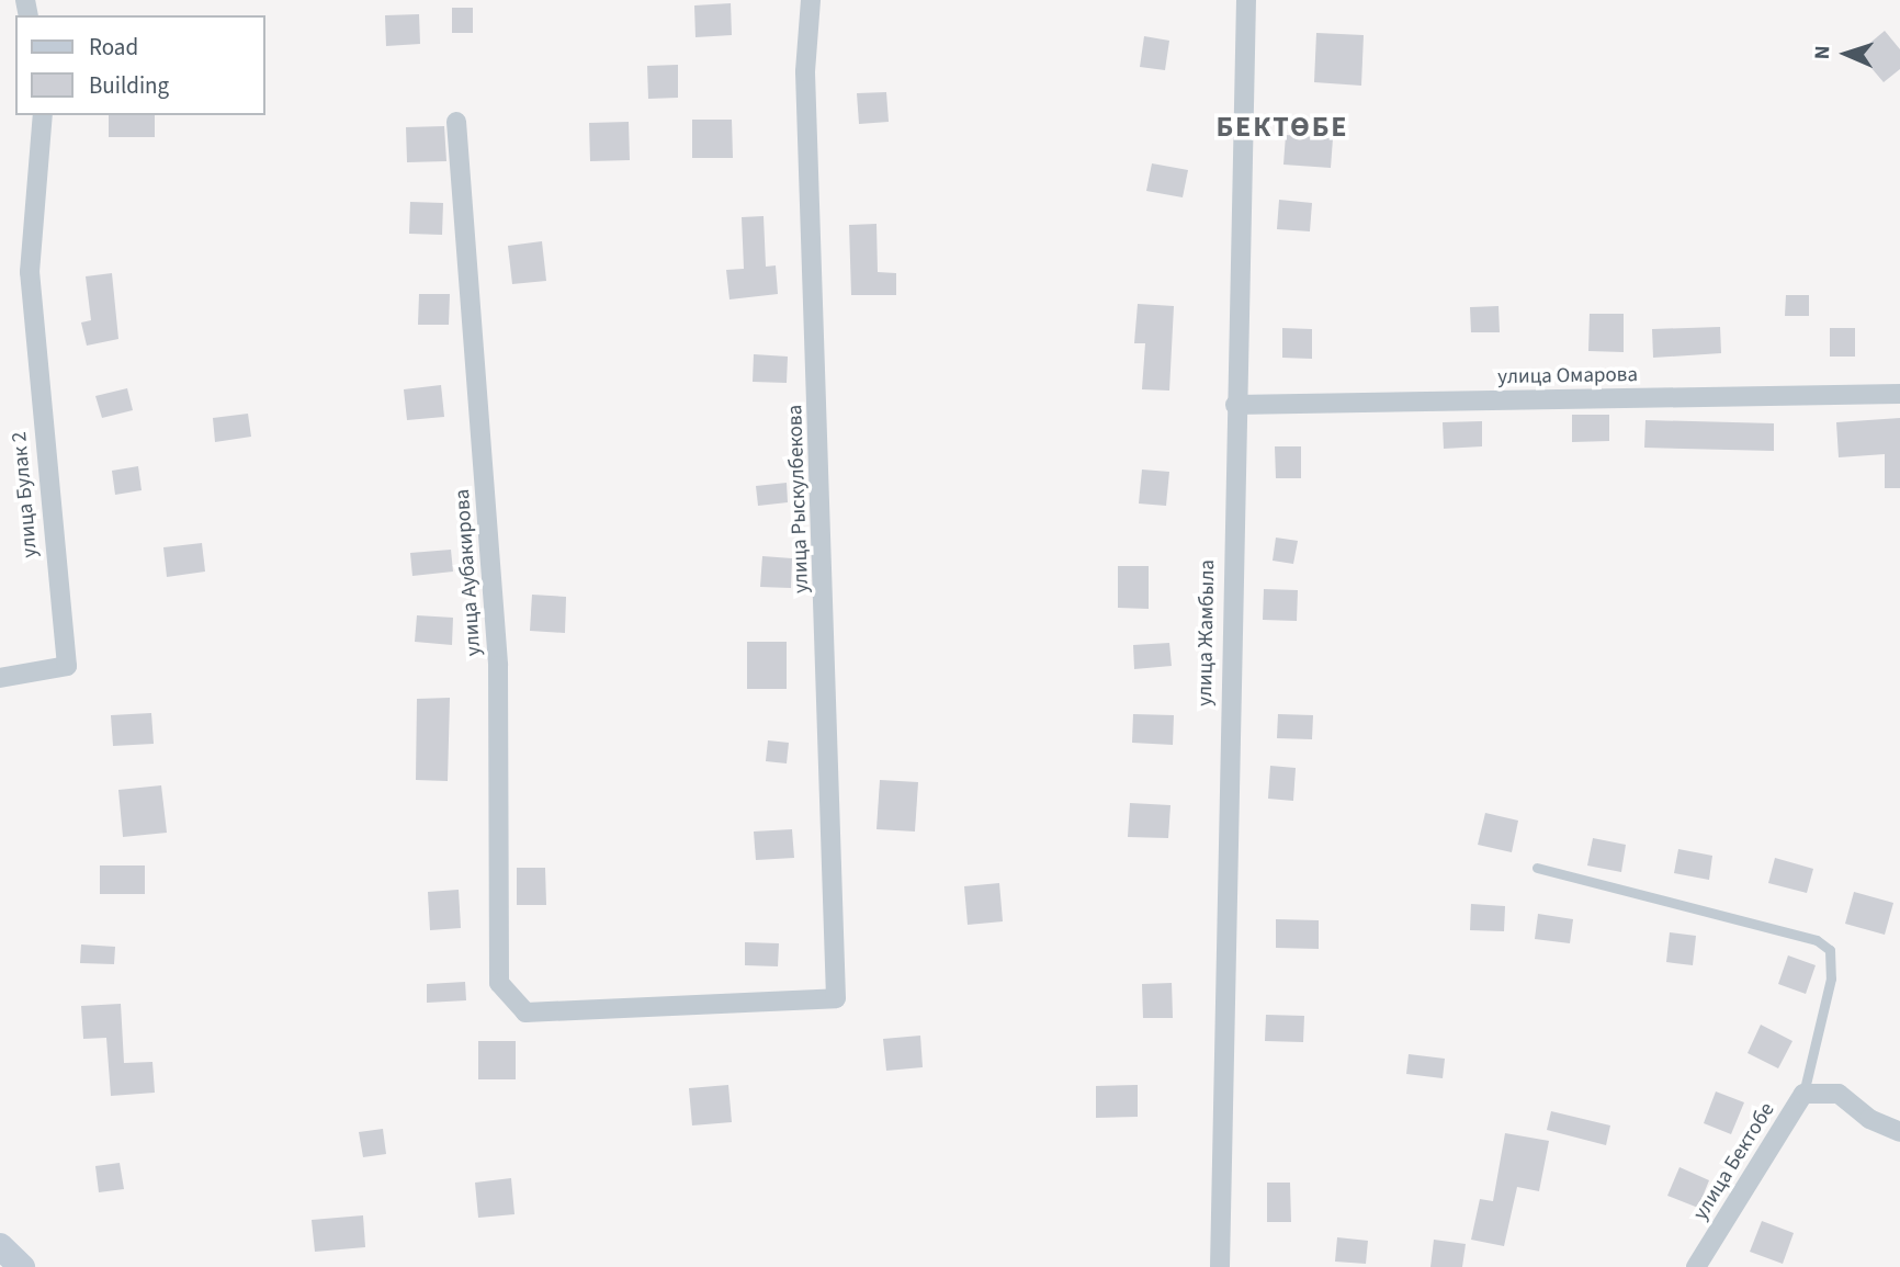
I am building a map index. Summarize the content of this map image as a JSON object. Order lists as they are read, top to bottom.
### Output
{
  "streets": {
    "street": [
      "улица Омарова",
      "улица Булак 2",
      "улица Рыскулбекова",
      "улица Аубакирова",
      "улица Жамбыла",
      "улица Бектобе"
    ]
  },
  "crossings": [
    ["улица Омарова", "улица Жамбыла"],
    ["улица Рыскулбекова", "улица Аубакирова"]
  ],
  "districts": ["БЕКТӨБЕ"],
  "legend": ["Road", "Building"],
  "north": "left"
}
